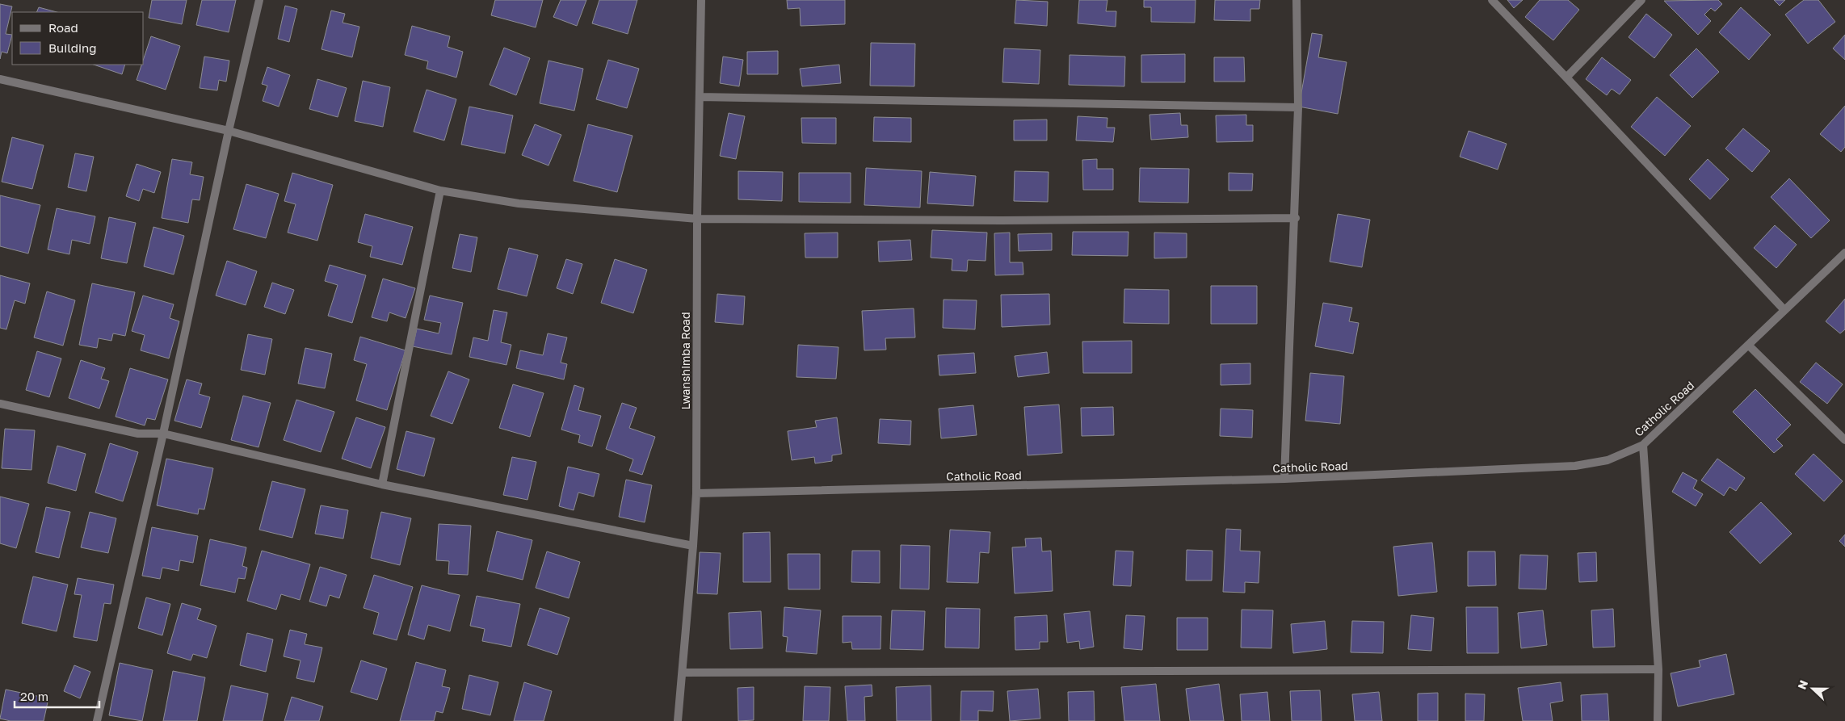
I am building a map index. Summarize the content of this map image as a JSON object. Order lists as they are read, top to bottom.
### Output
{
  "streets": {
    "street": ["Lwanshimba Road", "Catholic Road"]
  },
  "crossings": [
    ["Lwanshimba Road", "Catholic Road"]
  ],
  "legend": ["Road", "Building"],
  "scale_bar": "20 m",
  "north": "left"
}
